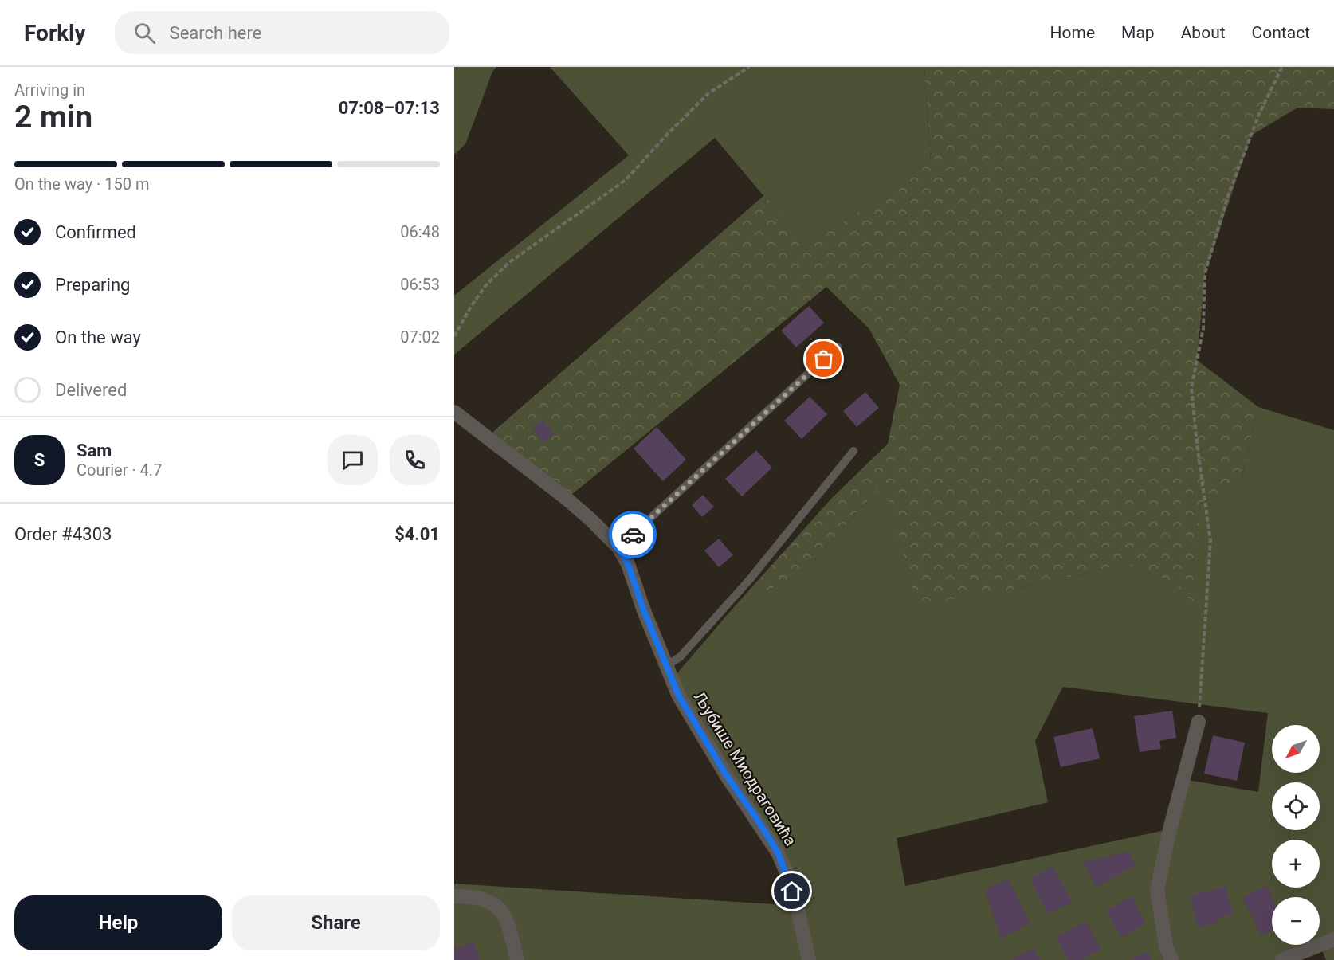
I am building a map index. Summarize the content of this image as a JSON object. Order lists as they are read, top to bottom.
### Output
{
  "streets": {
    "street": ["Љубише Миодраговића"]
  },
  "north": "bottom left",
  "page": {
    "header": "Forkly",
    "search": "Search here",
    "nav": [
      "Home",
      "Map",
      "About",
      "Contact"
    ],
    "heading": ["2 min", "Arriving in", "07:08–07:13"],
    "panel": [
      "Sam",
      "Courier · 4.7",
      "Order #4303",
      "$4.01"
    ],
    "bar": "On the way · 150 m",
    "list": [
      ["Confirmed", "06:48"],
      ["Preparing", "06:53"],
      ["On the way", "07:02"],
      "Delivered"
    ],
    "round": "S",
    "map_buttons": ["+", "−"],
    "buttons": ["Help", "Share"]
  }
}
